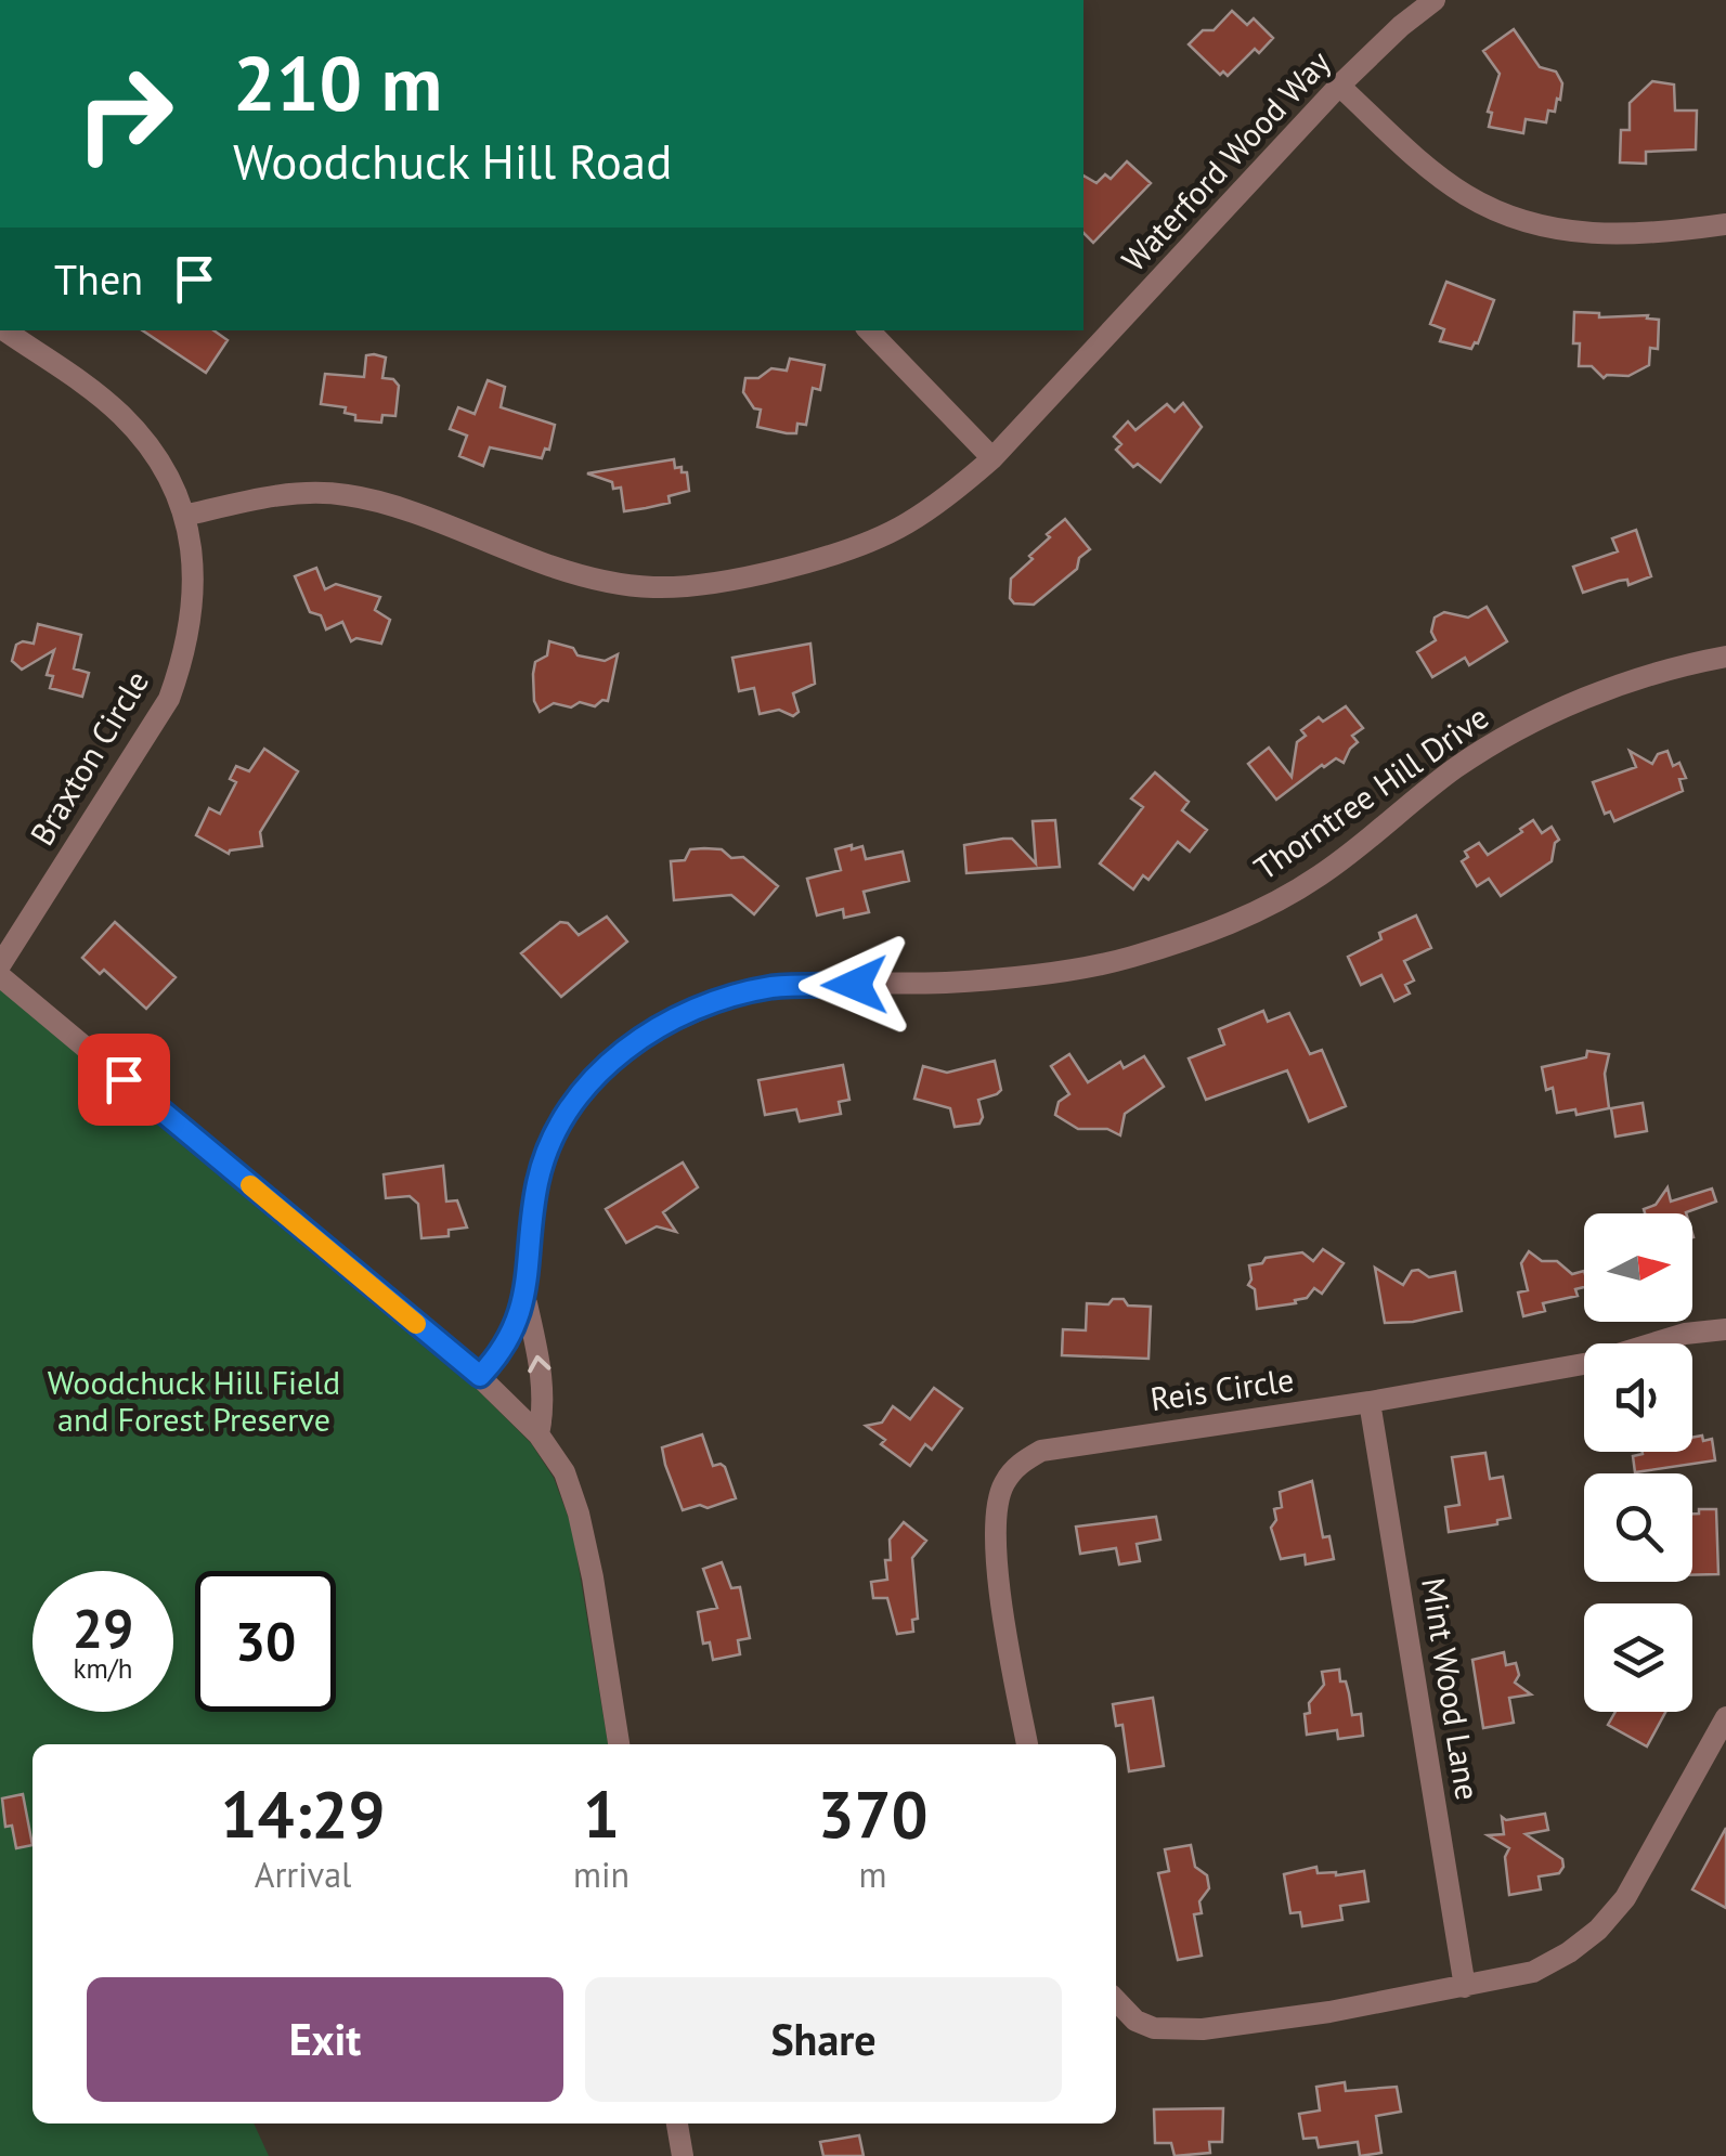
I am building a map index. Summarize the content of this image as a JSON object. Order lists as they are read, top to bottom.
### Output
{
  "streets": {
    "street": [
      "Waterford Wood Way",
      "Braxton Circle",
      "Thorntree Hill Drive",
      "Reis Circle",
      "Mint Wood Lane"
    ]
  },
  "crossings": [
    ["Waterford Wood Way", "Braxton Circle"],
    ["Reis Circle", "Mint Wood Lane"]
  ],
  "parks": ["Woodchuck Hill Field and Forest Preserve"],
  "north": "right",
  "page": {
    "turn": ["210 m", "Woodchuck Hill Road"],
    "then": "Then",
    "speed": "29 km/h",
    "limit": "30",
    "eta": [
      "14:29",
      "Arrival",
      "1",
      "min",
      "370",
      "m"
    ],
    "buttons": ["Exit", "Share"]
  }
}
